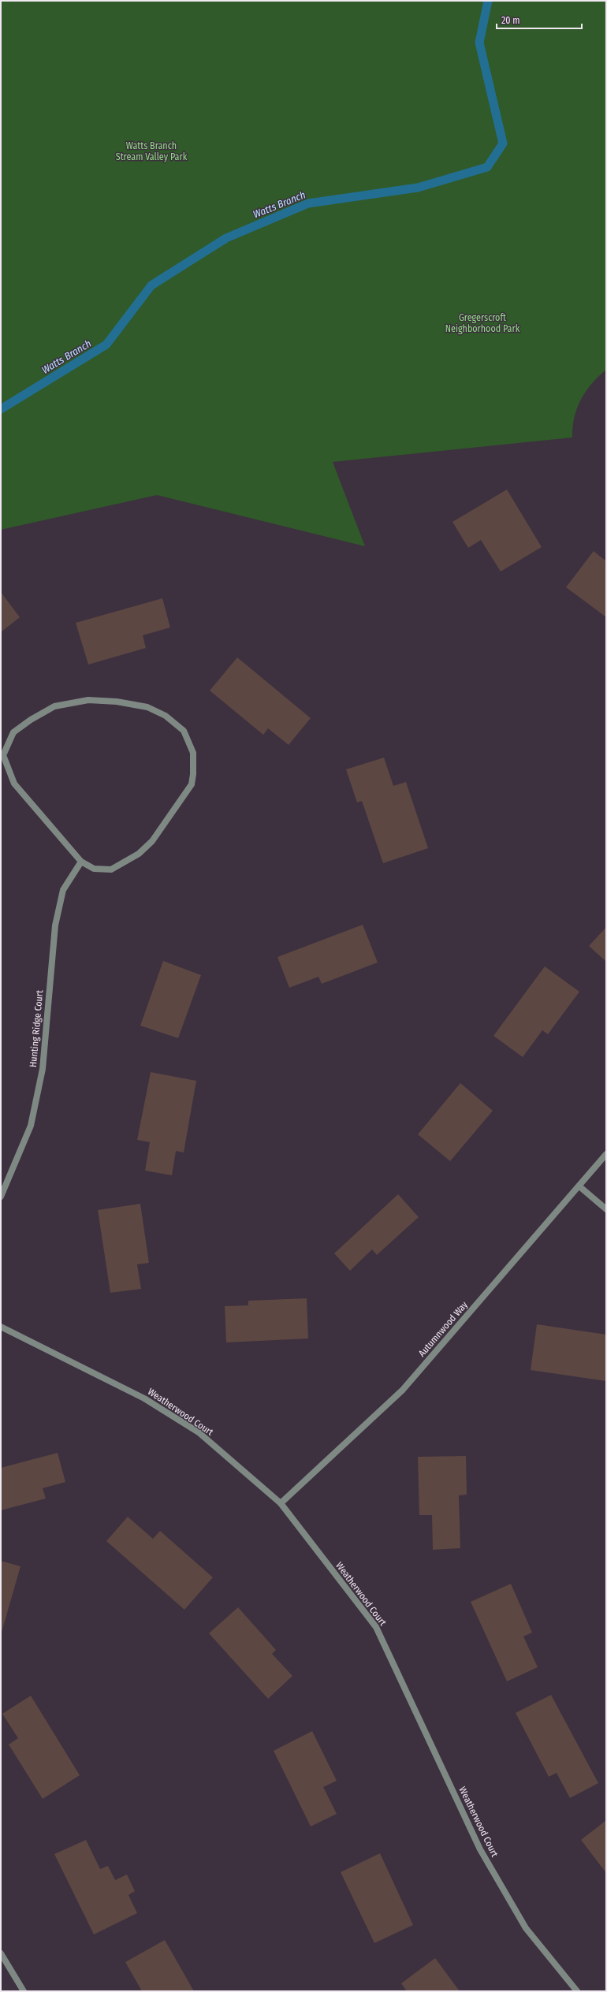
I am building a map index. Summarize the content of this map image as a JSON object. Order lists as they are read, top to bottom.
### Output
{
  "streets": {
    "street": ["Hunting Ridge Court", "Autumnwood Way", "Weatherwood Court"]
  },
  "crossings": [
    ["Autumnwood Way", "Weatherwood Court"]
  ],
  "water": ["Watts Branch"],
  "parks": ["Watts Branch Stream Valley Park", "Gregerscroft Neighborhood Park"],
  "scale_bar": "20 m"
}
